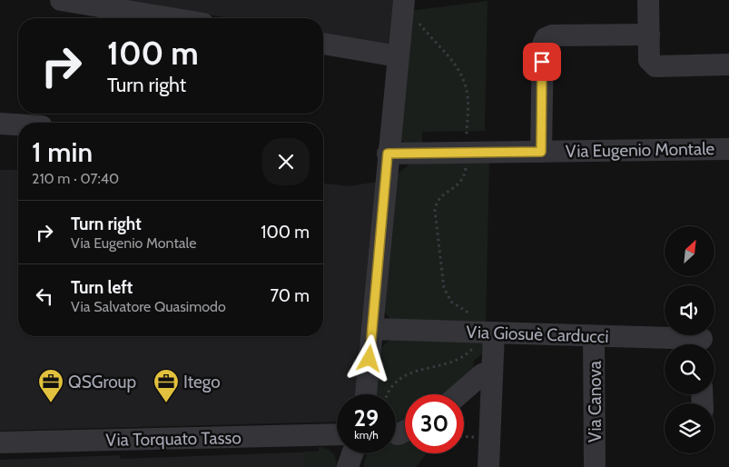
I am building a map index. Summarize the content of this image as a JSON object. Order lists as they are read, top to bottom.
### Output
{
  "streets": {
    "street": [
      "Via Eugenio Montale",
      "Via Giosuè Carducci",
      "Via Canova",
      "Via Torquato Tasso"
    ]
  },
  "crossings": [
    ["Via Giosuè Carducci", "Via Canova"]
  ],
  "places": {
    "office": ["QSGroup", "Itego"]
  },
  "north": "top right",
  "page": {
    "turn": ["100 m", "Turn right"],
    "heading": ["1 min", "210 m · 07:40"],
    "list": [
      {
        "name": "Turn right",
        "note": "Via Eugenio Montale",
        "value": "100 m"
      },
      {
        "name": "Turn left",
        "note": "Via Salvatore Quasimodo",
        "value": "70 m"
      }
    ],
    "speed": "29 km/h",
    "limit": "30"
  }
}
